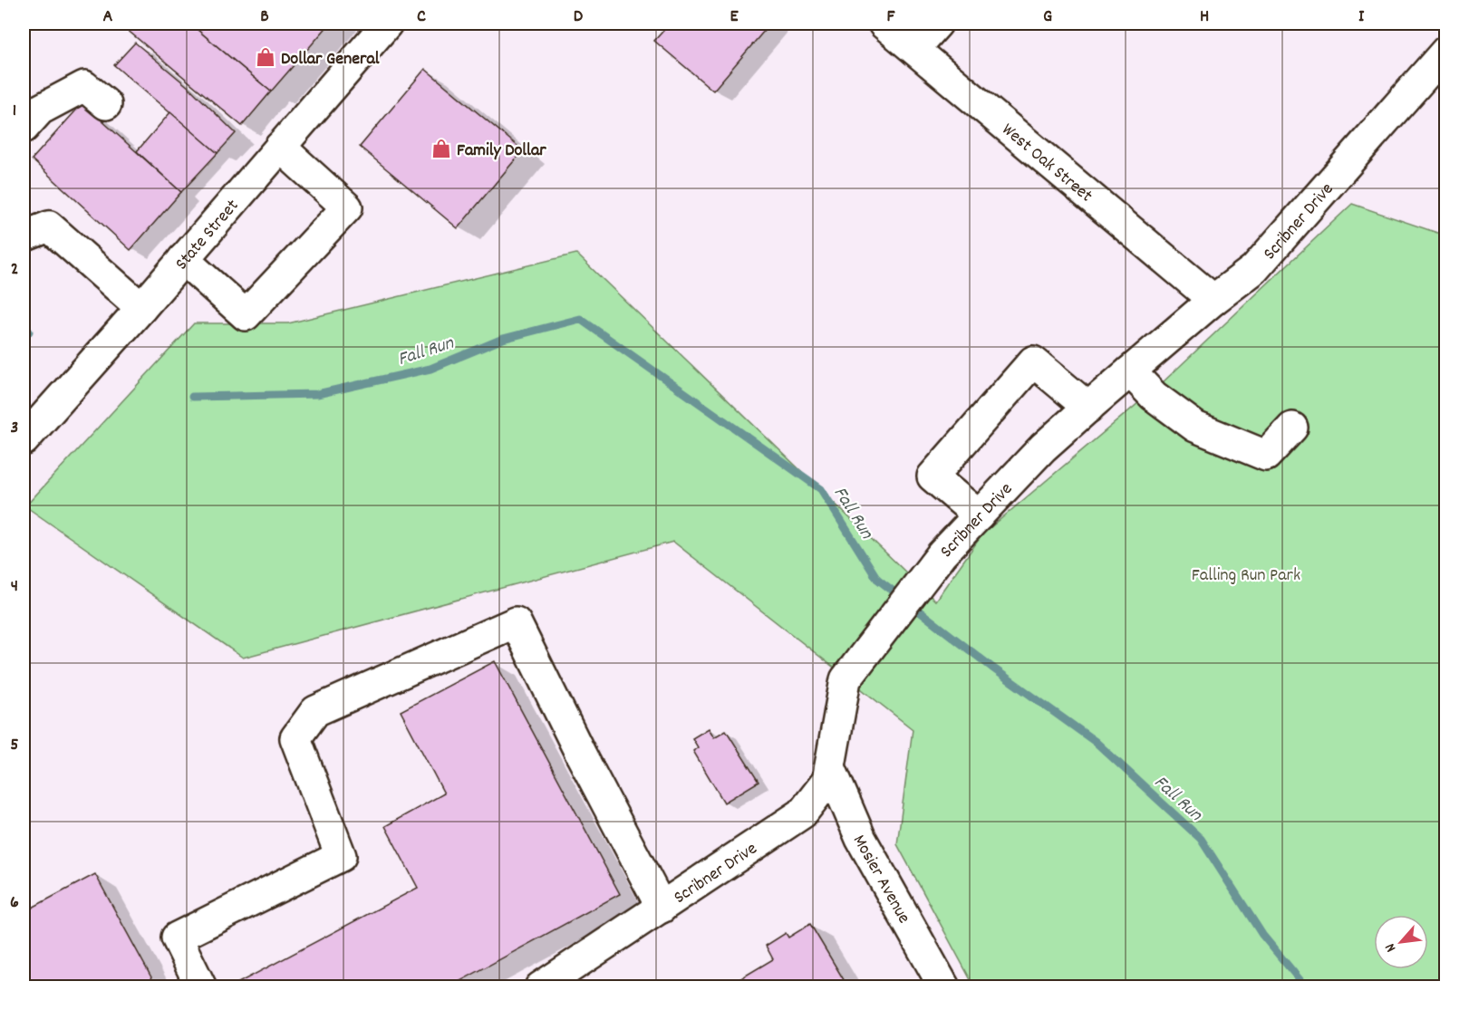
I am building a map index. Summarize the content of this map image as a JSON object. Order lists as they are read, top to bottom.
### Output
{
  "streets": {
    "street": [
      "West Oak Street",
      "Scribner Drive",
      "State Street",
      "Mosier Avenue"
    ]
  },
  "crossings": [
    ["West Oak Street", "Scribner Drive"],
    ["Scribner Drive", "Mosier Avenue"]
  ],
  "water": ["Fall Run"],
  "parks": ["Falling Run Park"],
  "places": {
    "shop": ["Dollar General", "Family Dollar"]
  },
  "north": "bottom left",
  "grid": {
    "columns": [
      "A",
      "B",
      "C",
      "D",
      "E",
      "F",
      "G",
      "H",
      "I"
    ],
    "rows": [
      "1",
      "2",
      "3",
      "4",
      "5",
      "6"
    ]
  }
}
